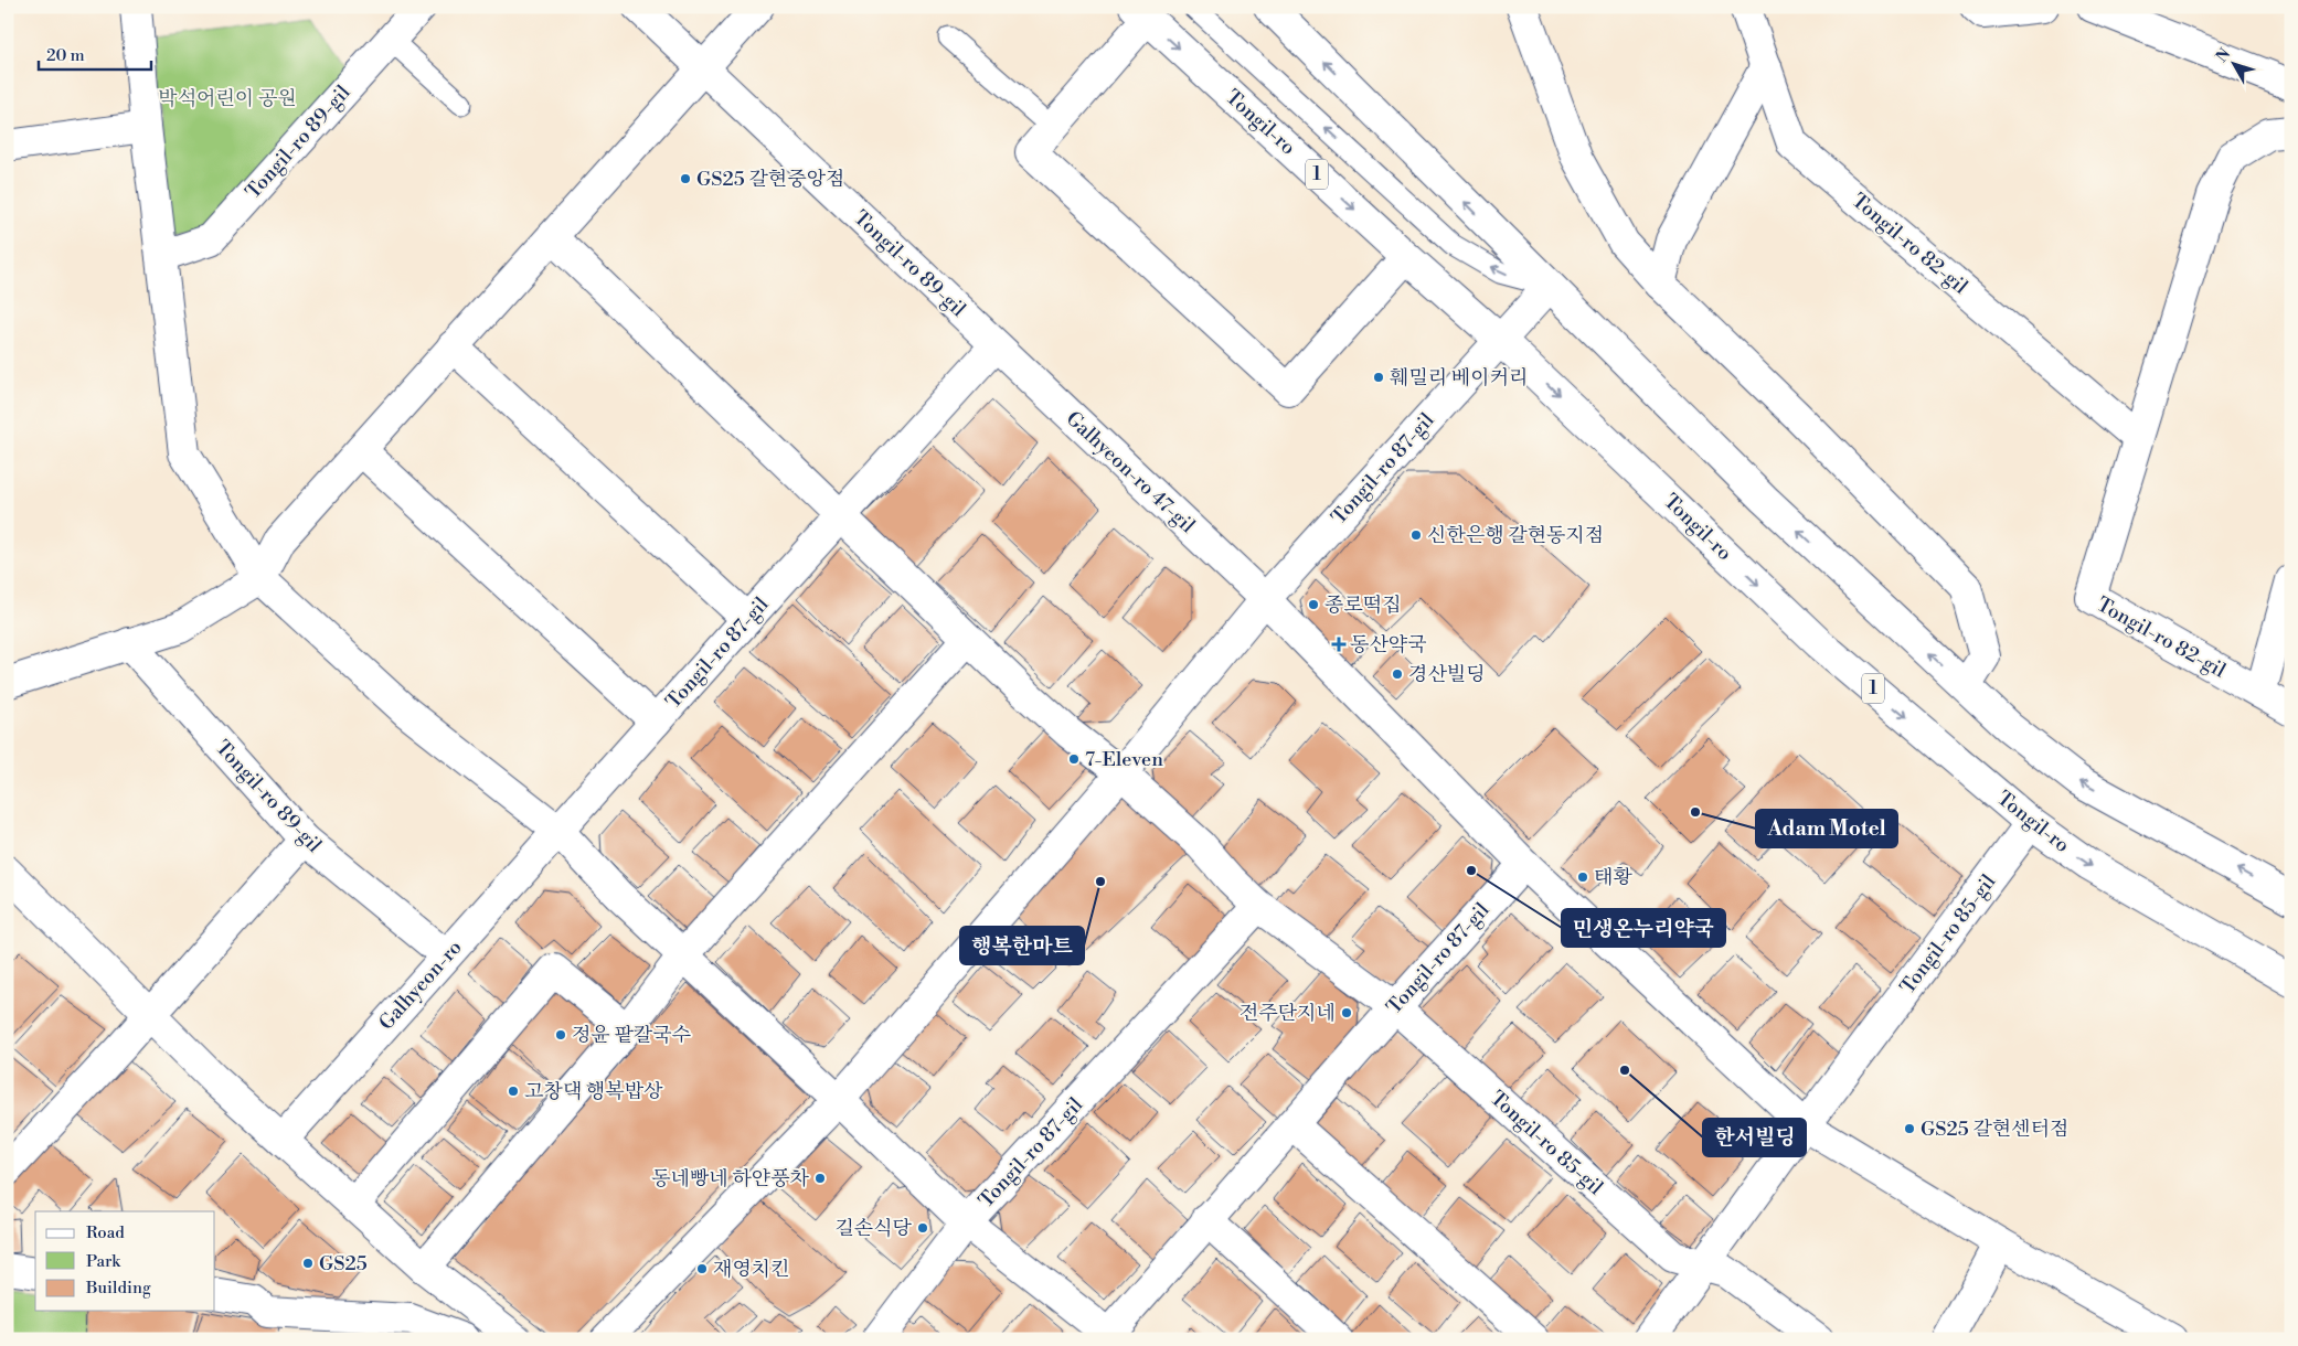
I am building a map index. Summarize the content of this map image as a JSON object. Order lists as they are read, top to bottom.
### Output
{
  "streets": {
    "street": [
      "Tongil-ro",
      "Tongil-ro 89-gil",
      "1",
      "Tongil-ro 82-gil",
      "Tongil-ro 87-gil",
      "Galhyeon-ro 47-gil",
      "Tongil-ro 85-gil",
      "Galhyeon-ro"
    ]
  },
  "crossings": [
    ["Tongil-ro", "Tongil-ro 87-gil"],
    ["Tongil-ro", "Tongil-ro 85-gil"],
    ["Tongil-ro 89-gil", "Tongil-ro 87-gil"],
    ["Tongil-ro 89-gil", "Galhyeon-ro 47-gil"],
    ["Tongil-ro 89-gil", "Galhyeon-ro"],
    ["Tongil-ro 87-gil", "Galhyeon-ro 47-gil"],
    ["Tongil-ro 87-gil", "Tongil-ro 85-gil"],
    ["Tongil-ro 87-gil", "Galhyeon-ro"]
  ],
  "parks": ["박석어린이 공원"],
  "places": {
    "other": [
      "GS25 갈현중앙점",
      "훼밀리 베이커리",
      "신한은행 갈현동지점",
      "종로떡집",
      "경산빌딩",
      "7-Eleven",
      "Adam Motel",
      "민생온누리약국",
      "태황",
      "행복한마트",
      "전주단지네",
      "정윤 팥칼국수",
      "한서빌딩",
      "고창댁 행복밥상",
      "GS25 갈현센터점",
      "동네빵네 하얀풍차",
      "길손식당",
      "GS25",
      "재영치킨"
    ],
    "health": ["동산약국"]
  },
  "legend": ["Road", "Park", "Building"],
  "scale_bar": "20 m",
  "north": "top left"
}
